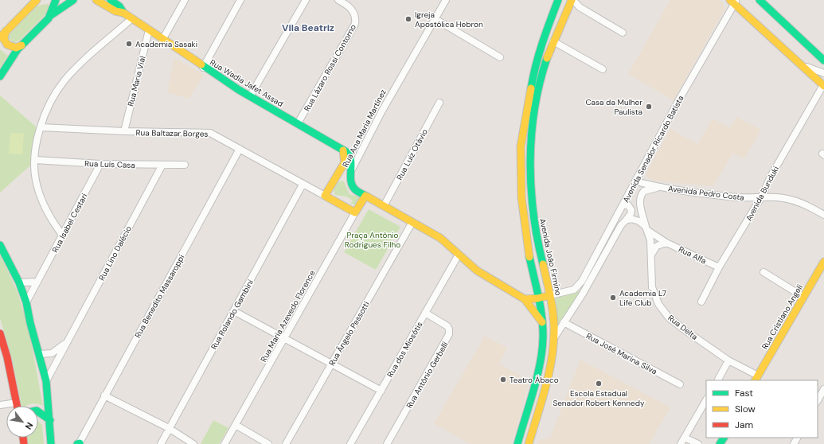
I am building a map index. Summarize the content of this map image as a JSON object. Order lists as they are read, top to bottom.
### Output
{
  "streets": {
    "main road": [
      "Rua Wadia Jafet Assad",
      "Rua Ana Maria Martinez",
      "Avenida João Firmino",
      "Rua Maria Azevedo Florence",
      "Rua Cristiano Angeli"
    ],
    "street": [
      "Rua Lázaro Rossi Contorno",
      "Rua Maria Vial",
      "Rua Baltazar Borges",
      "Avenida Senador Ricardo Batista",
      "Rua Luiz Otávio",
      "Rua Luís Casa",
      "Avenida Pedro Costa",
      "Avenida Bunduki",
      "Rua Isabel Cestari",
      "Rua Lino Dalécio",
      "Rua Alfa",
      "Rua Benedito Massaroppi",
      "Rua Rolando Gambini",
      "Rua Delta",
      "Rua Ângelo Pessotti",
      "Rua dos Miosótis",
      "Rua José Marina Silva",
      "Rua Antônio Gerbelli"
    ]
  },
  "crossings": [
    ["Rua Lázaro Rossi Contorno", "Rua Wadia Jafet Assad"],
    ["Rua Maria Vial", "Rua Wadia Jafet Assad"],
    ["Rua Maria Vial", "Rua Baltazar Borges"],
    ["Rua Wadia Jafet Assad", "Rua Ana Maria Martinez"],
    ["Rua Baltazar Borges", "Rua Benedito Massaroppi"],
    ["Rua Baltazar Borges", "Rua Rolando Gambini"],
    ["Avenida Senador Ricardo Batista", "Avenida João Firmino"],
    ["Rua Luís Casa", "Rua Isabel Cestari"],
    ["Rua Luís Casa", "Rua Lino Dalécio"],
    ["Avenida Pedro Costa", "Avenida Bunduki"],
    ["Avenida Pedro Costa", "Rua Delta"],
    ["Avenida Bunduki", "Rua Alfa"],
    ["Rua Alfa", "Rua Delta"],
    ["Rua Cristiano Angeli", "Rua Delta"],
    ["Rua dos Miosótis", "Rua Antônio Gerbelli"]
  ],
  "districts": ["Vila Beatriz"],
  "parks": ["Praça Antônio Rodrigues Filho"],
  "places": [
    "Igreja Apostólica Hebron",
    "Academia Sasaki",
    "Casa da Mulher Paulista",
    "Academia L7 Life Club",
    "Teatro Ábaco",
    "Escola Estadual Senador Robert Kennedy"
  ],
  "legend": ["Fast", "Slow", "Jam"],
  "north": "bottom right"
}
